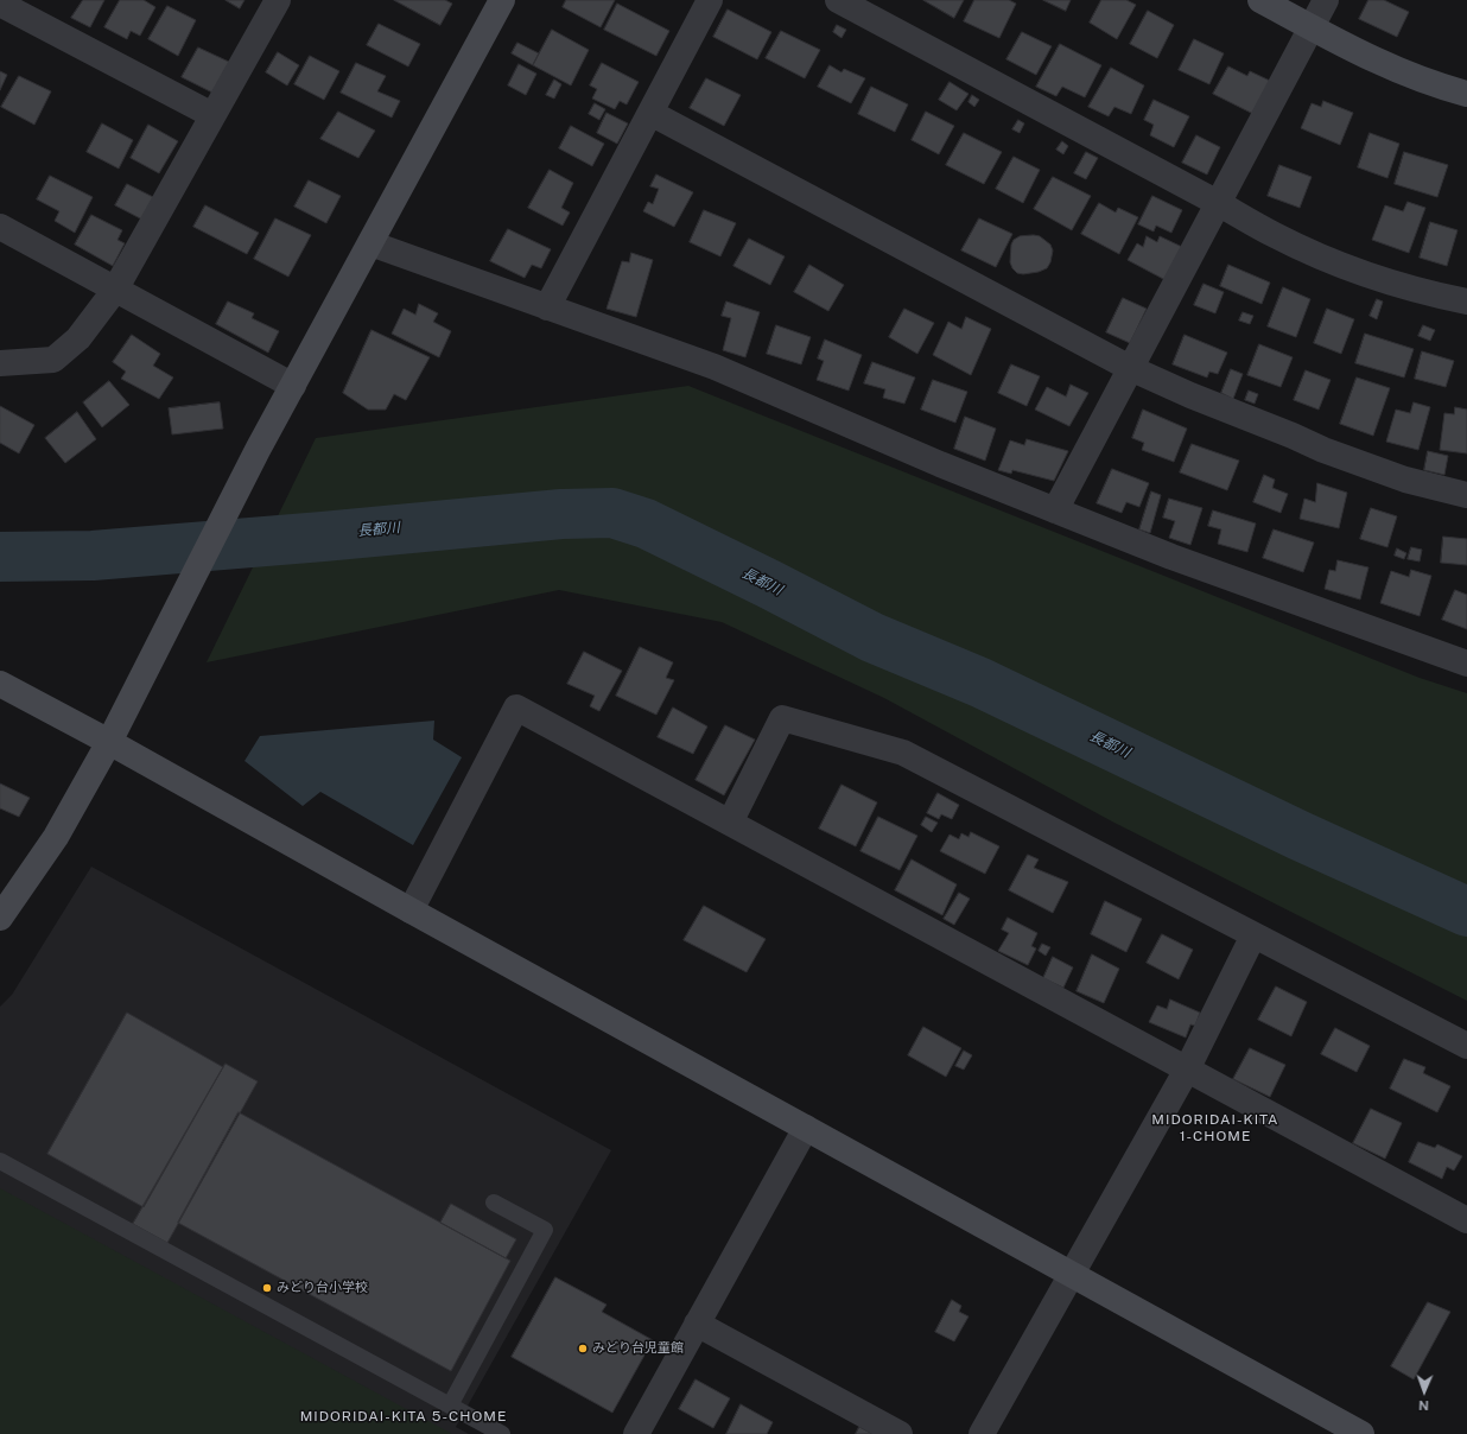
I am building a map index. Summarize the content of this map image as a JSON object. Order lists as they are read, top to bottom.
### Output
{
  "districts": ["MIDORIDAI-KITA 1-CHOME", "MIDORIDAI-KITA 5-CHOME"],
  "water": ["長都川"],
  "places": ["みどり台小学校", "みどり台児童館"],
  "north": "bottom"
}
